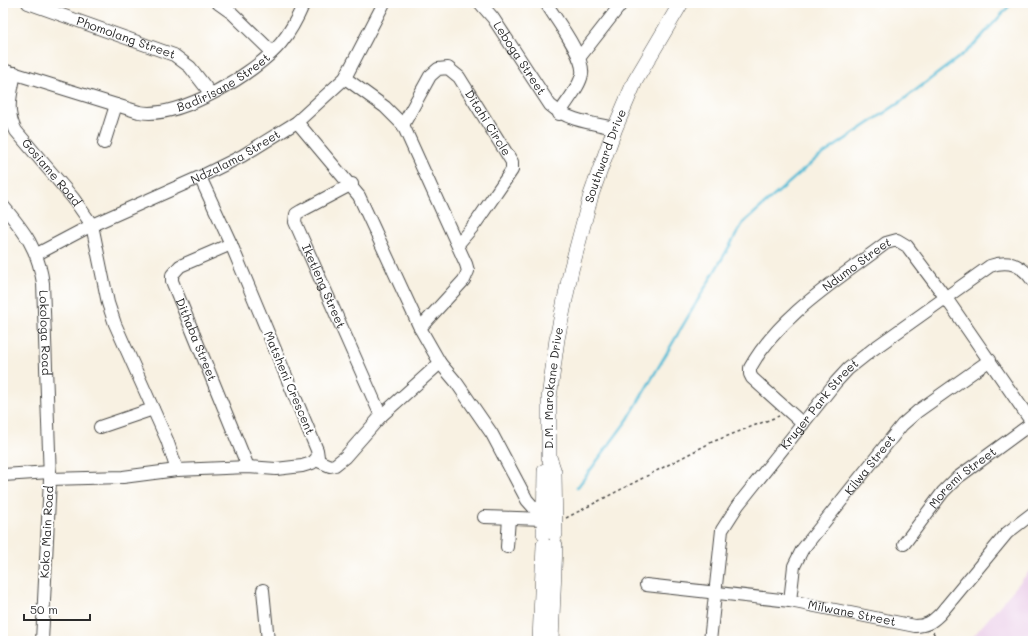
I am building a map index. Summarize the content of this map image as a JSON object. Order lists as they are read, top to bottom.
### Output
{
  "streets": {
    "main road": ["Southward Drive", "D.M. Marokane Drive"],
    "street": [
      "Phomolang Street",
      "Leboga Street",
      "Badirisane Street",
      "Ditahi Circle",
      "Ndzalama Street",
      "Gosiame Road",
      "Ndumo Street",
      "Iketleng Street",
      "Lokologa Road",
      "Dithaba Street",
      "Matsheni Crescent",
      "Kruger Park Street",
      "Kilwa Street",
      "Moremi Street",
      "Koko Main Road",
      "Milwane Street"
    ]
  },
  "crossings": [
    ["Phomolang Street", "Badirisane Street"],
    ["Badirisane Street", "Gosiame Road"],
    ["Southward Drive", "D.M. Marokane Drive"],
    ["Ndzalama Street", "Gosiame Road"],
    ["Ndzalama Street", "Lokologa Road"],
    ["Ndzalama Street", "Matsheni Crescent"],
    ["Ndumo Street", "Kruger Park Street"],
    ["Ndumo Street", "Kilwa Street"],
    ["Ndumo Street", "Moremi Street"],
    ["Lokologa Road", "Koko Main Road"],
    ["Dithaba Street", "Matsheni Crescent"],
    ["Kruger Park Street", "Milwane Street"],
    ["Kilwa Street", "Milwane Street"]
  ],
  "scale_bar": "50 m"
}
